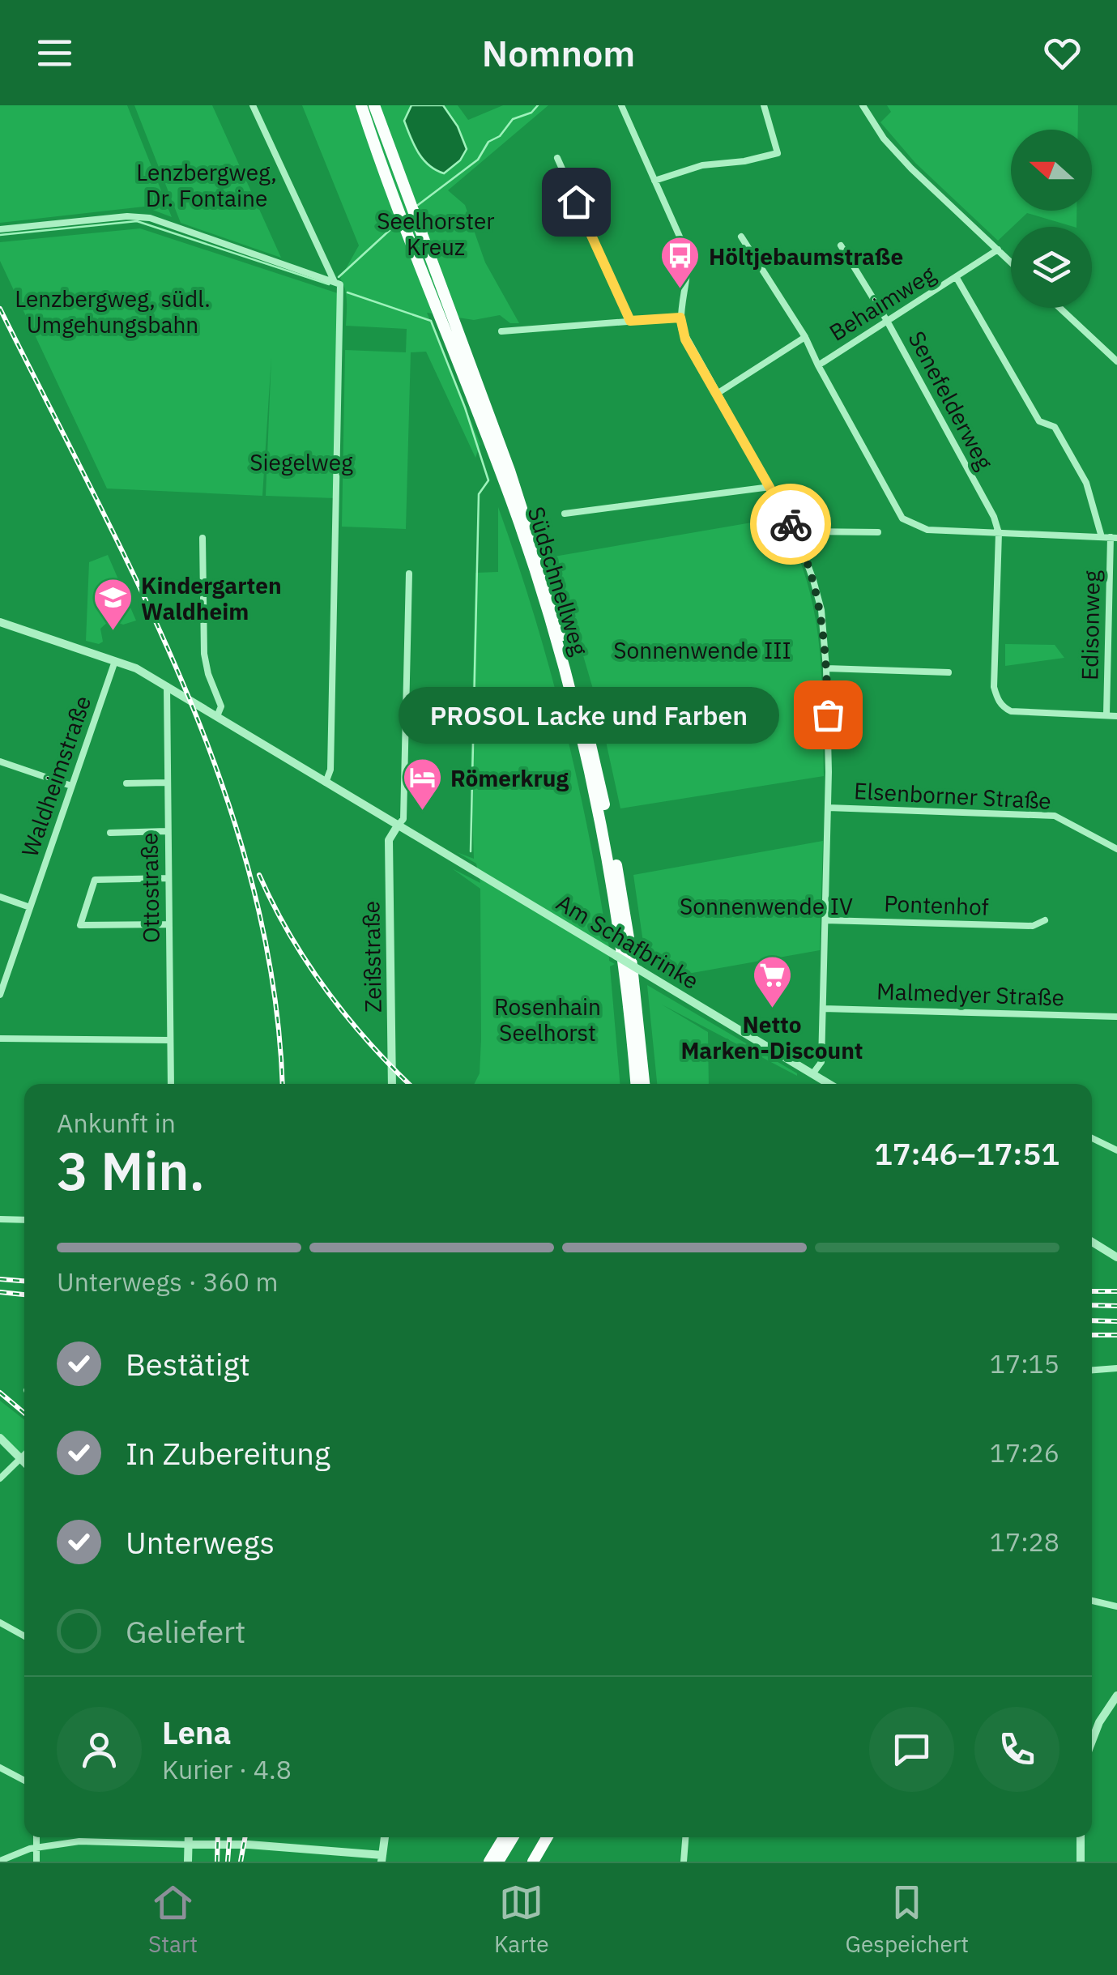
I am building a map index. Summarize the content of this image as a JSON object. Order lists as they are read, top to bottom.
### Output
{
  "streets": {
    "highway": ["Südschnellweg"],
    "street": [
      "Behaimweg",
      "Senefelderweg",
      "Edisonweg",
      "Waldheimstraße",
      "Elsenborner Straße",
      "Ottostraße",
      "Pontenhof",
      "Am Schafbrinke",
      "Zeißstraße",
      "Malmedyer Straße"
    ]
  },
  "crossings": [
    ["Behaimweg", "Senefelderweg"],
    ["Waldheimstraße", "Am Schafbrinke"],
    ["Ottostraße", "Am Schafbrinke"],
    ["Am Schafbrinke", "Zeißstraße"]
  ],
  "parks": [
    "Lenzbergweg, Dr. Fontaine",
    "Seelhorster Kreuz",
    "Lenzbergweg, südl. Umgehungsbahn",
    "Siegelweg",
    "Sonnenwende III",
    "Sonnenwende IV",
    "Rosenhain Seelhorst"
  ],
  "places": {
    "bus stop": ["Höltjebaumstraße"],
    "school or university": ["Kindergarten Waldheim"],
    "other": ["PROSOL Lacke und Farben"],
    "hotel": ["Römerkrug"],
    "supermarket": ["Netto Marken-Discount"]
  },
  "north": "left",
  "page": {
    "header": "Nomnom",
    "bubble": "PROSOL Lacke und Farben",
    "heading": ["3 Min.", "Ankunft in", "17:46–17:51"],
    "panel": ["Lena", "Kurier · 4.8"],
    "bar": "Unterwegs · 360 m",
    "list": [
      ["Bestätigt", "17:15"],
      ["In Zubereitung", "17:26"],
      ["Unterwegs", "17:28"],
      "Geliefert"
    ],
    "tabs": ["Start", "Karte", "Gespeichert"]
  }
}
